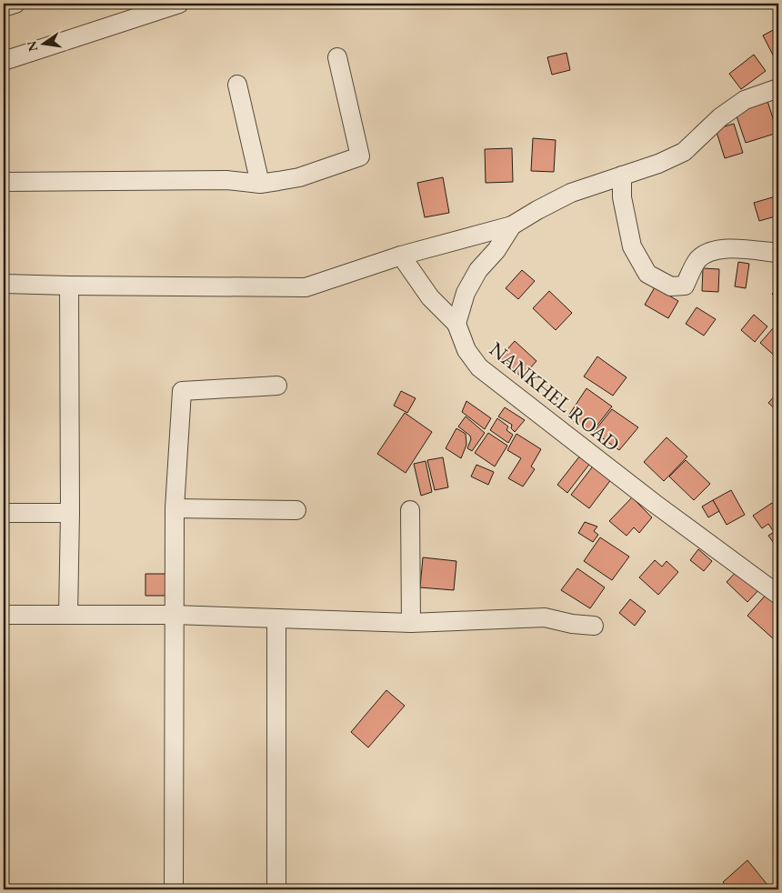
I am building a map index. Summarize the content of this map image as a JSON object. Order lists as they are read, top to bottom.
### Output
{
  "streets": {
    "street": ["NANKHEL ROAD"]
  },
  "north": "left"
}
